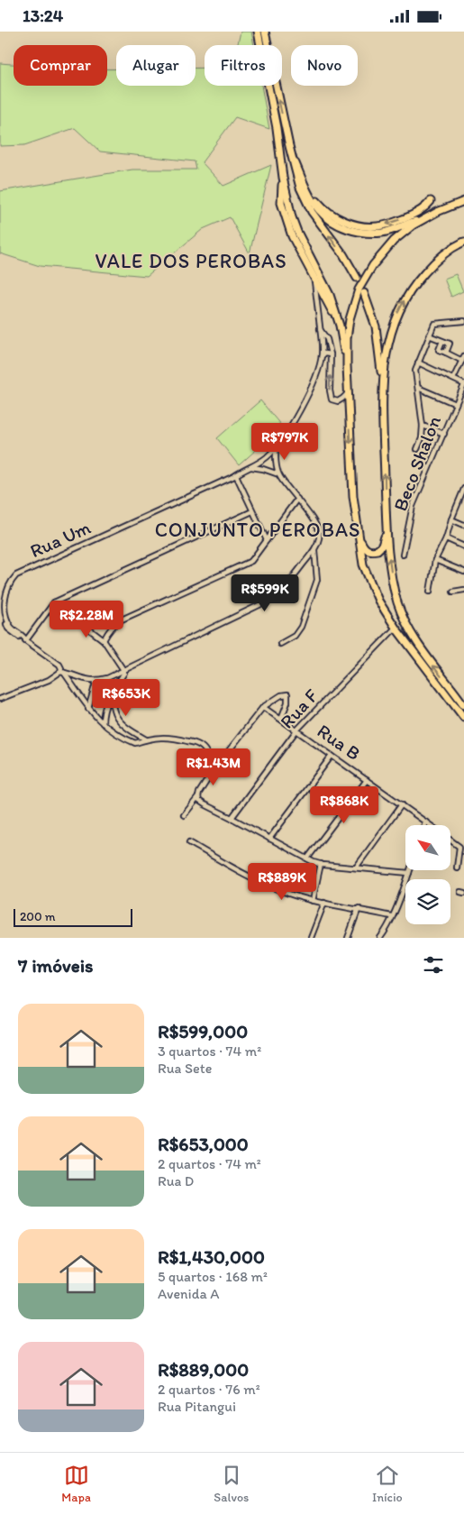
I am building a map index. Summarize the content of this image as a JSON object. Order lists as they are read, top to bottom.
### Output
{
  "streets": {
    "street": [
      "Beco Shalon",
      "Rua Um",
      "Rua F",
      "Rua B"
    ]
  },
  "crossings": [
    ["Rua F", "Rua B"]
  ],
  "districts": ["VALE DOS PEROBAS", "CONJUNTO PEROBAS"],
  "scale_bar": "200 m",
  "north": "top left",
  "page": {
    "status": "13:24",
    "chip": [
      "Comprar",
      "Alugar",
      "Filtros",
      "Novo"
    ],
    "price": [
      "R$797K",
      "R$599K",
      "R$2.28M",
      "R$653K",
      "R$1.43M",
      "R$868K",
      "R$889K"
    ],
    "scale": "200 m",
    "heading": "7 imóveis",
    "list": [
      {
        "name": "R$599,000",
        "note": "3 quartos · 74 m² · Rua Sete"
      },
      {
        "name": "R$653,000",
        "note": "2 quartos · 74 m² · Rua D"
      },
      {
        "name": "R$1,430,000",
        "note": "5 quartos · 168 m² · Avenida A"
      },
      {
        "name": "R$889,000",
        "note": "2 quartos · 76 m² · Rua Pitangui"
      }
    ],
    "tabs": ["Mapa", "Salvos", "Início"]
  }
}
